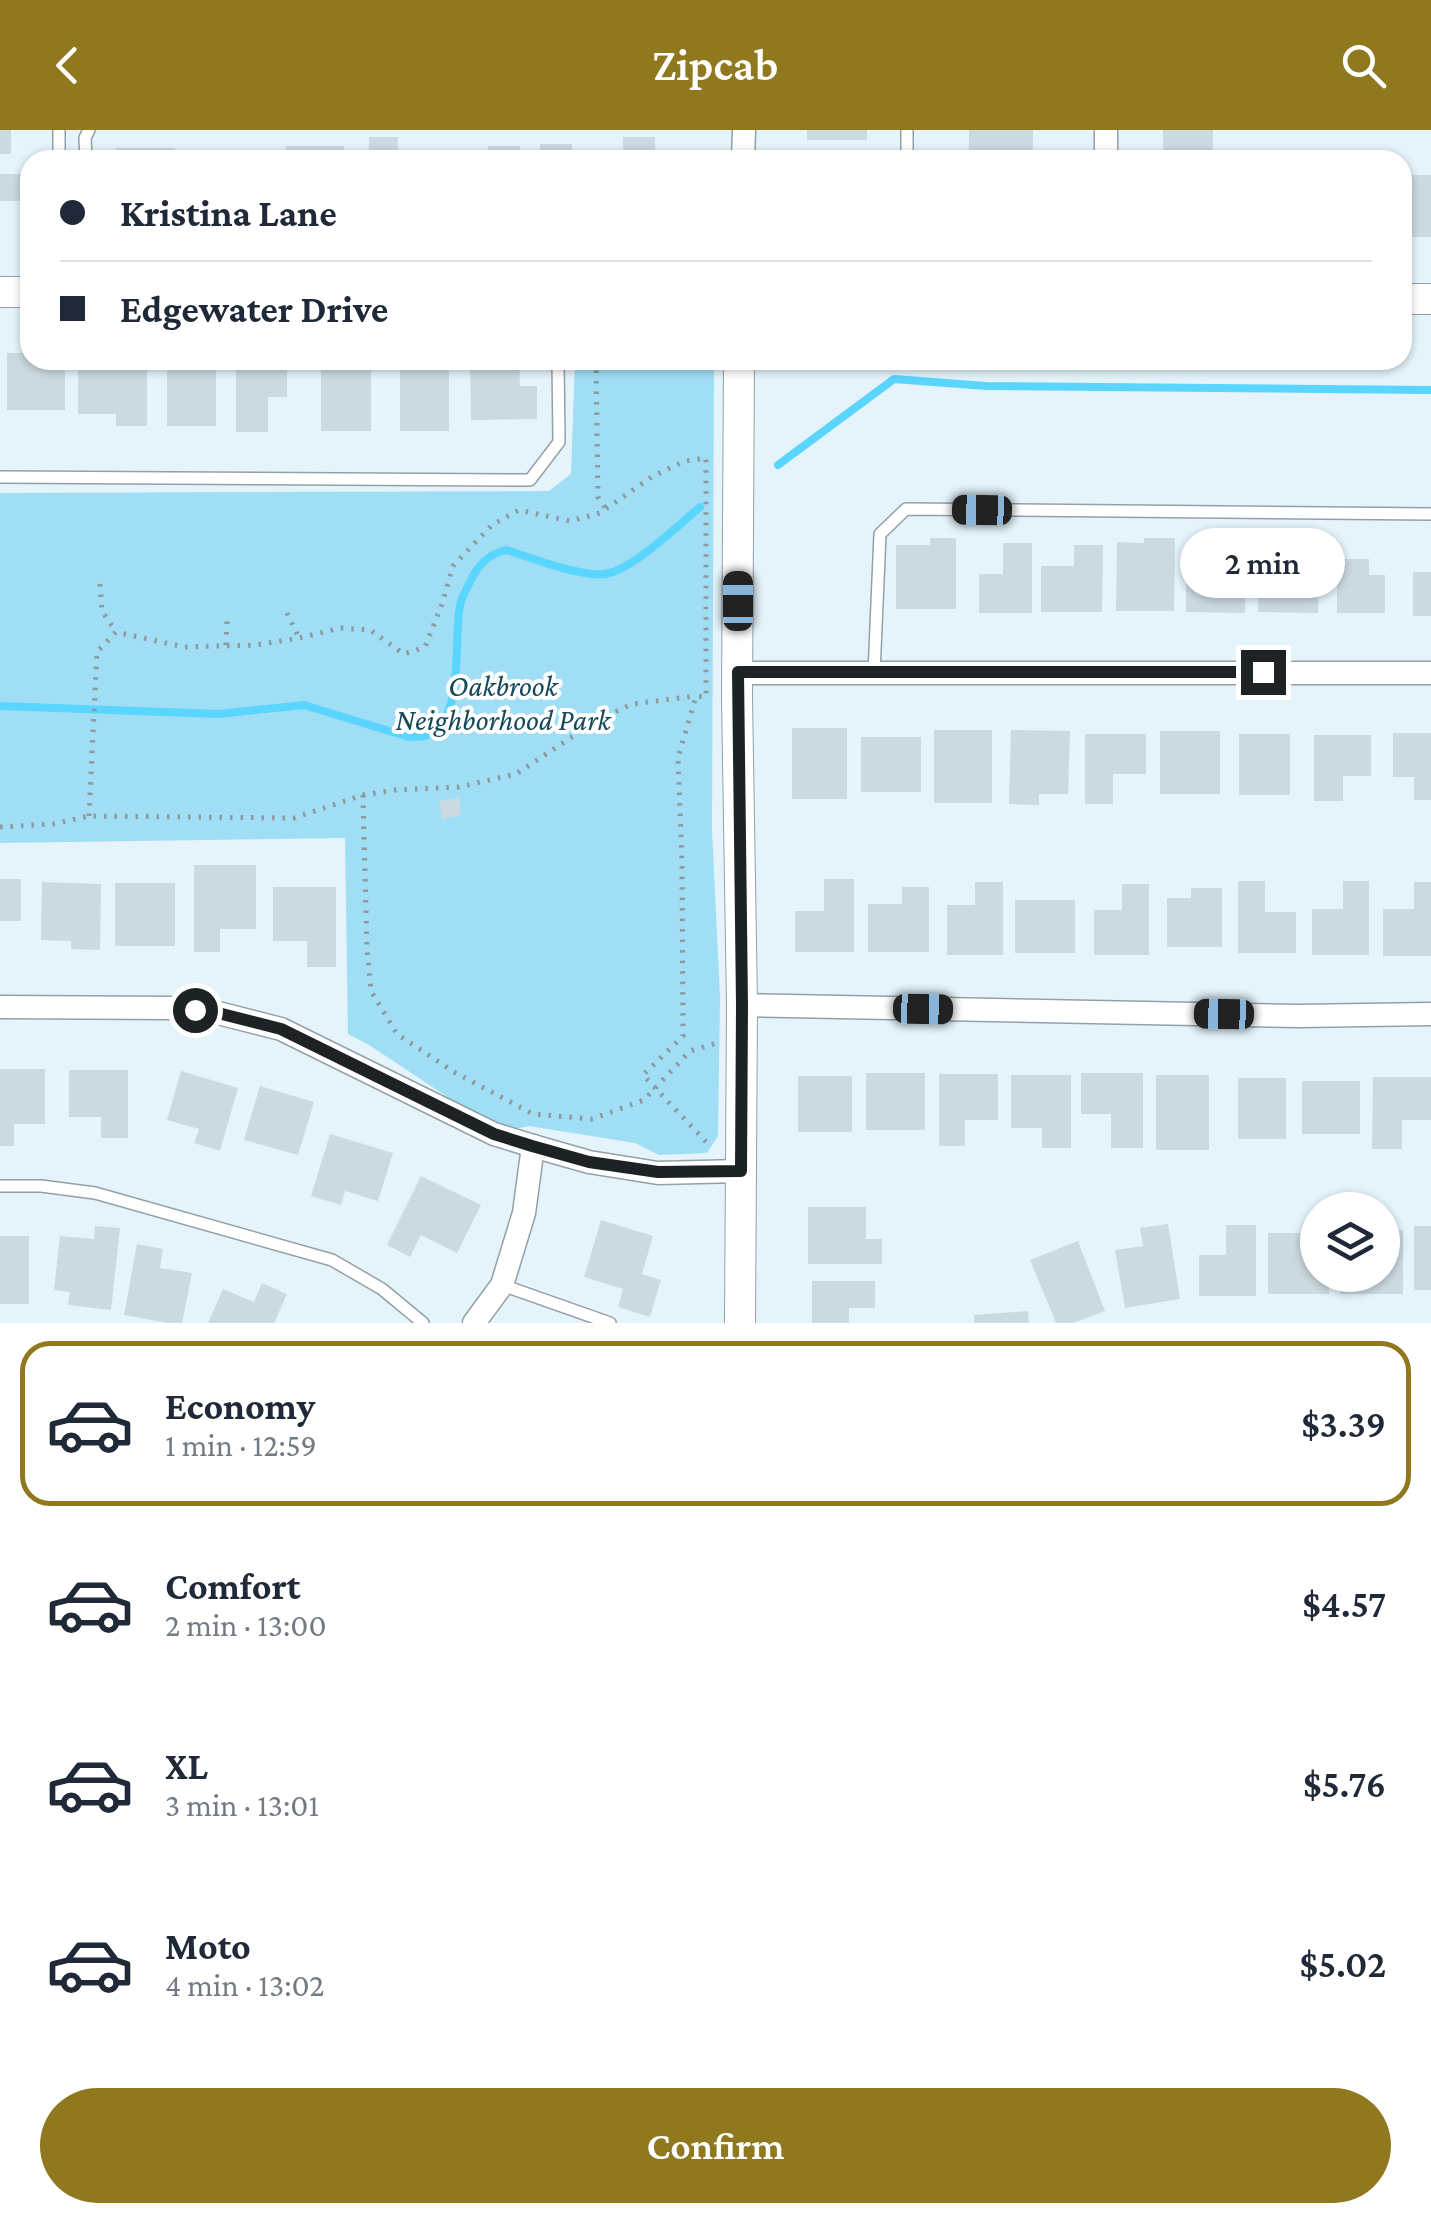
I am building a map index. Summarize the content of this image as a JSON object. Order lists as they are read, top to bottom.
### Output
{
  "parks": ["Oakbrook Neighborhood Park"],
  "page": {
    "header": "Zipcab",
    "banner": ["Kristina Lane", "Edgewater Drive"],
    "bubble": "2 min",
    "list": [
      {
        "name": "Economy",
        "note": "1 min · 12:59",
        "value": "$3.39"
      },
      {
        "name": "Comfort",
        "note": "2 min · 13:00",
        "value": "$4.57"
      },
      {
        "name": "XL",
        "note": "3 min · 13:01",
        "value": "$5.76"
      },
      {
        "name": "Moto",
        "note": "4 min · 13:02",
        "value": "$5.02"
      }
    ],
    "buttons": "Confirm"
  }
}
